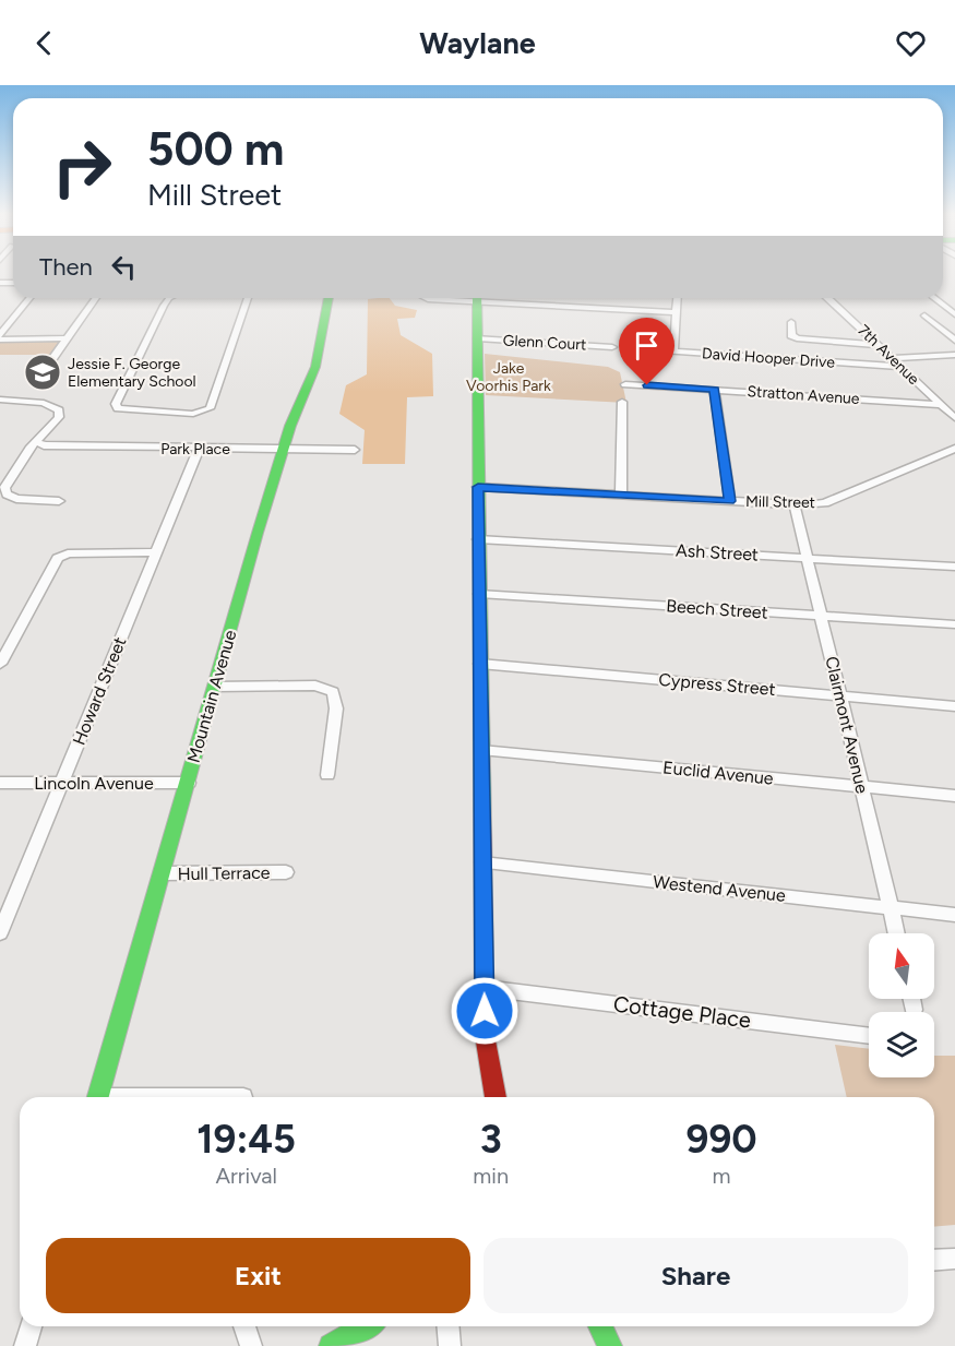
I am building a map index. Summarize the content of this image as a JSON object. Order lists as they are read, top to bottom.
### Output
{
  "streets": {
    "main road": ["Mountain Avenue"],
    "street": [
      "Glenn Court",
      "7th Avenue",
      "David Hooper Drive",
      "Stratton Avenue",
      "Park Place",
      "Mill Street",
      "Ash Street",
      "Beech Street",
      "Cypress Street",
      "Howard Street",
      "Clairmont Avenue",
      "Euclid Avenue",
      "Lincoln Avenue",
      "Hull Terrace",
      "Westend Avenue",
      "Cottage Place"
    ]
  },
  "crossings": [
    ["7th Avenue", "David Hooper Drive"],
    ["7th Avenue", "Stratton Avenue"],
    ["Park Place", "Howard Street"],
    ["Park Place", "Mountain Avenue"],
    ["Mill Street", "Clairmont Avenue"],
    ["Ash Street", "Clairmont Avenue"],
    ["Beech Street", "Clairmont Avenue"],
    ["Cypress Street", "Clairmont Avenue"],
    ["Howard Street", "Lincoln Avenue"],
    ["Mountain Avenue", "Lincoln Avenue"],
    ["Mountain Avenue", "Hull Terrace"],
    ["Clairmont Avenue", "Euclid Avenue"],
    ["Clairmont Avenue", "Westend Avenue"]
  ],
  "parks": ["Jake Voorhis Park"],
  "places": {
    "school or university": ["Jessie F. George Elementary School"]
  },
  "north": "top",
  "page": {
    "header": "Waylane",
    "turn": ["500 m", "Mill Street"],
    "then": "Then",
    "eta": [
      "19:45",
      "Arrival",
      "3",
      "min",
      "990",
      "m"
    ],
    "buttons": ["Exit", "Share"]
  }
}
